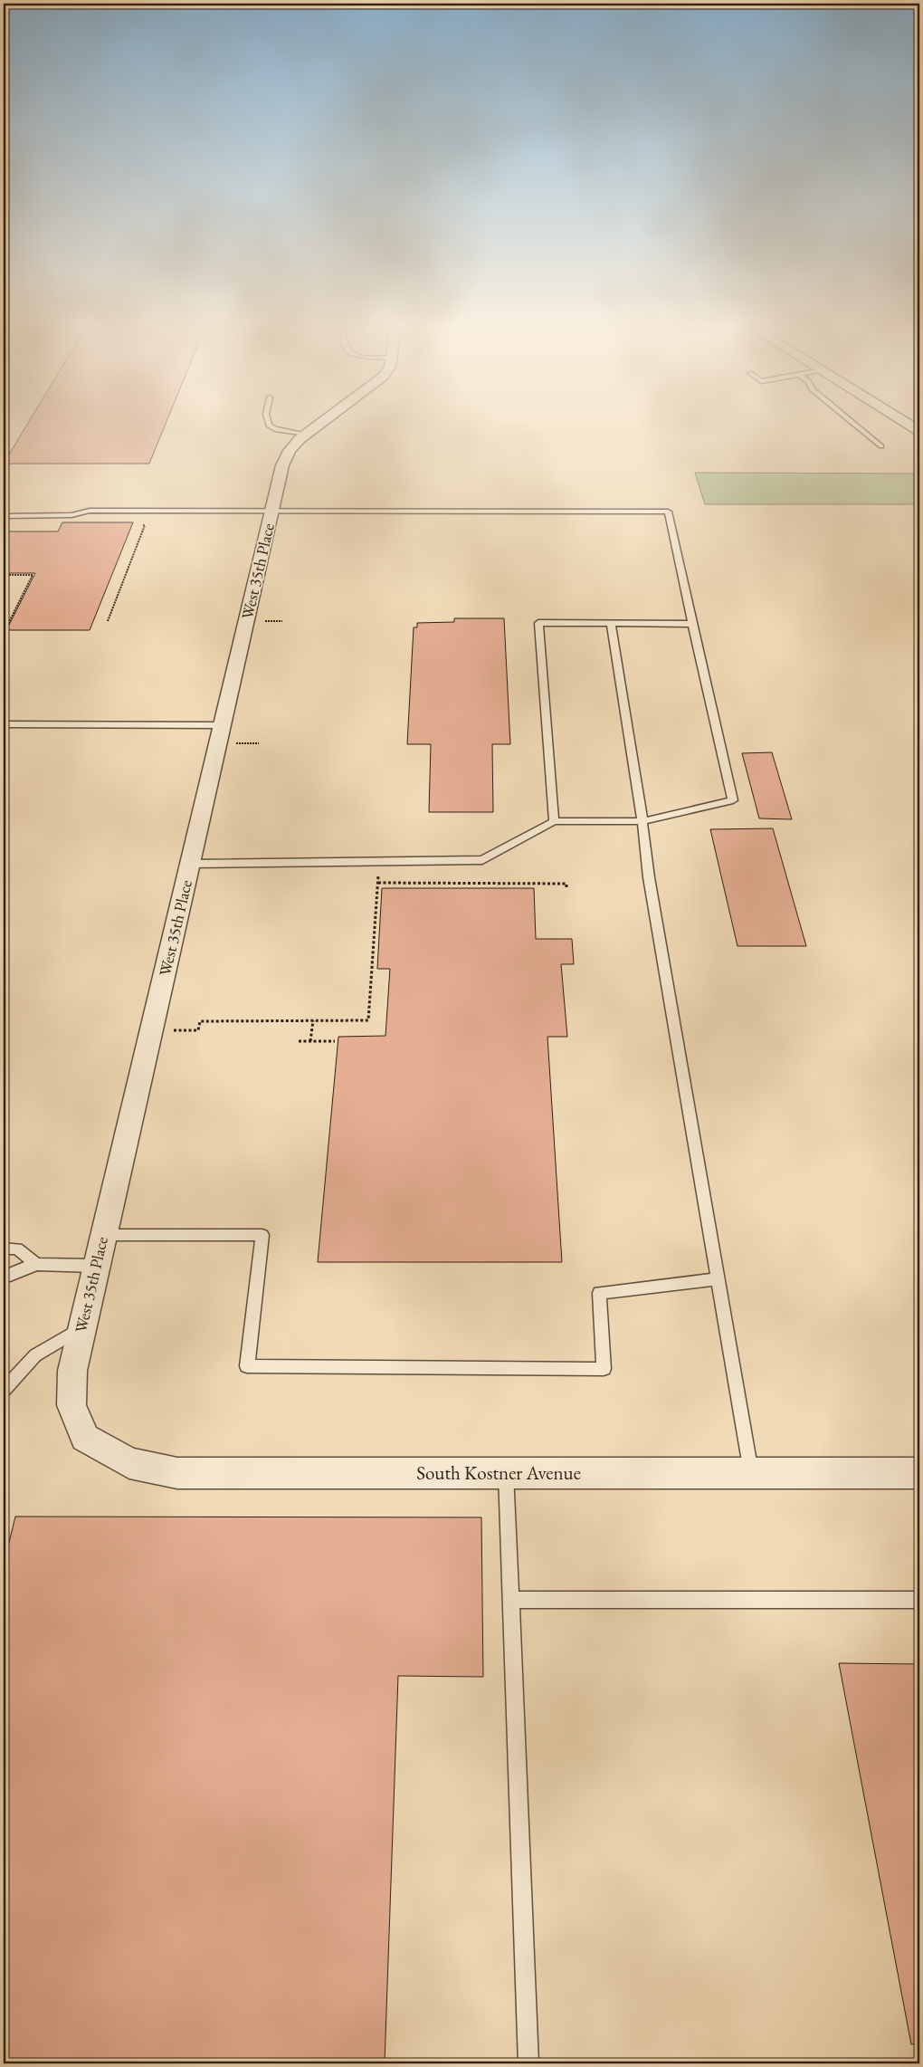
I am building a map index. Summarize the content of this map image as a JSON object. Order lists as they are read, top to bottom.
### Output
{
  "streets": {
    "street": ["West 35th Place", "South Kostner Avenue"]
  },
  "crossings": [
    ["West 35th Place", "South Kostner Avenue"]
  ]
}
